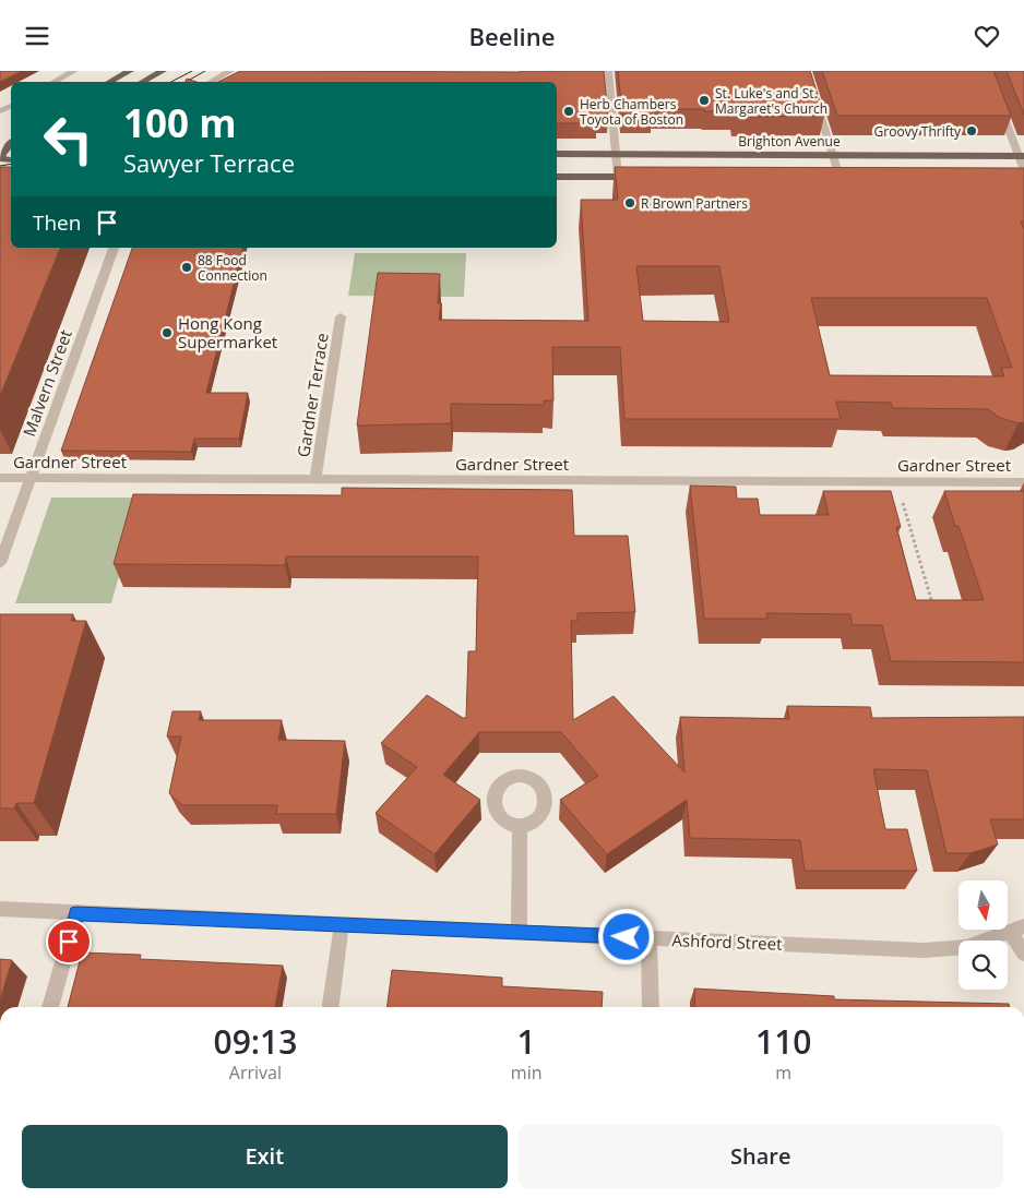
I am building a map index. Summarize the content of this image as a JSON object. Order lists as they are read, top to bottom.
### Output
{
  "streets": {
    "main road": ["Brighton Avenue"],
    "street": [
      "Malvern Street",
      "Gardner Terrace",
      "Gardner Street",
      "Ashford Street"
    ]
  },
  "crossings": [
    ["Malvern Street", "Gardner Street"],
    ["Gardner Terrace", "Gardner Street"]
  ],
  "places": [
    "St. Luke's and St. Margaret's Church",
    "Herb Chambers Toyota of Boston",
    "Groovy Thrifty",
    "R Brown Partners",
    "88 Food Connection",
    "Hong Kong Supermarket"
  ],
  "north": "bottom",
  "page": {
    "header": "Beeline",
    "turn": ["100 m", "Sawyer Terrace"],
    "then": "Then",
    "eta": [
      "09:13",
      "Arrival",
      "1",
      "min",
      "110",
      "m"
    ],
    "buttons": ["Exit", "Share"]
  }
}
